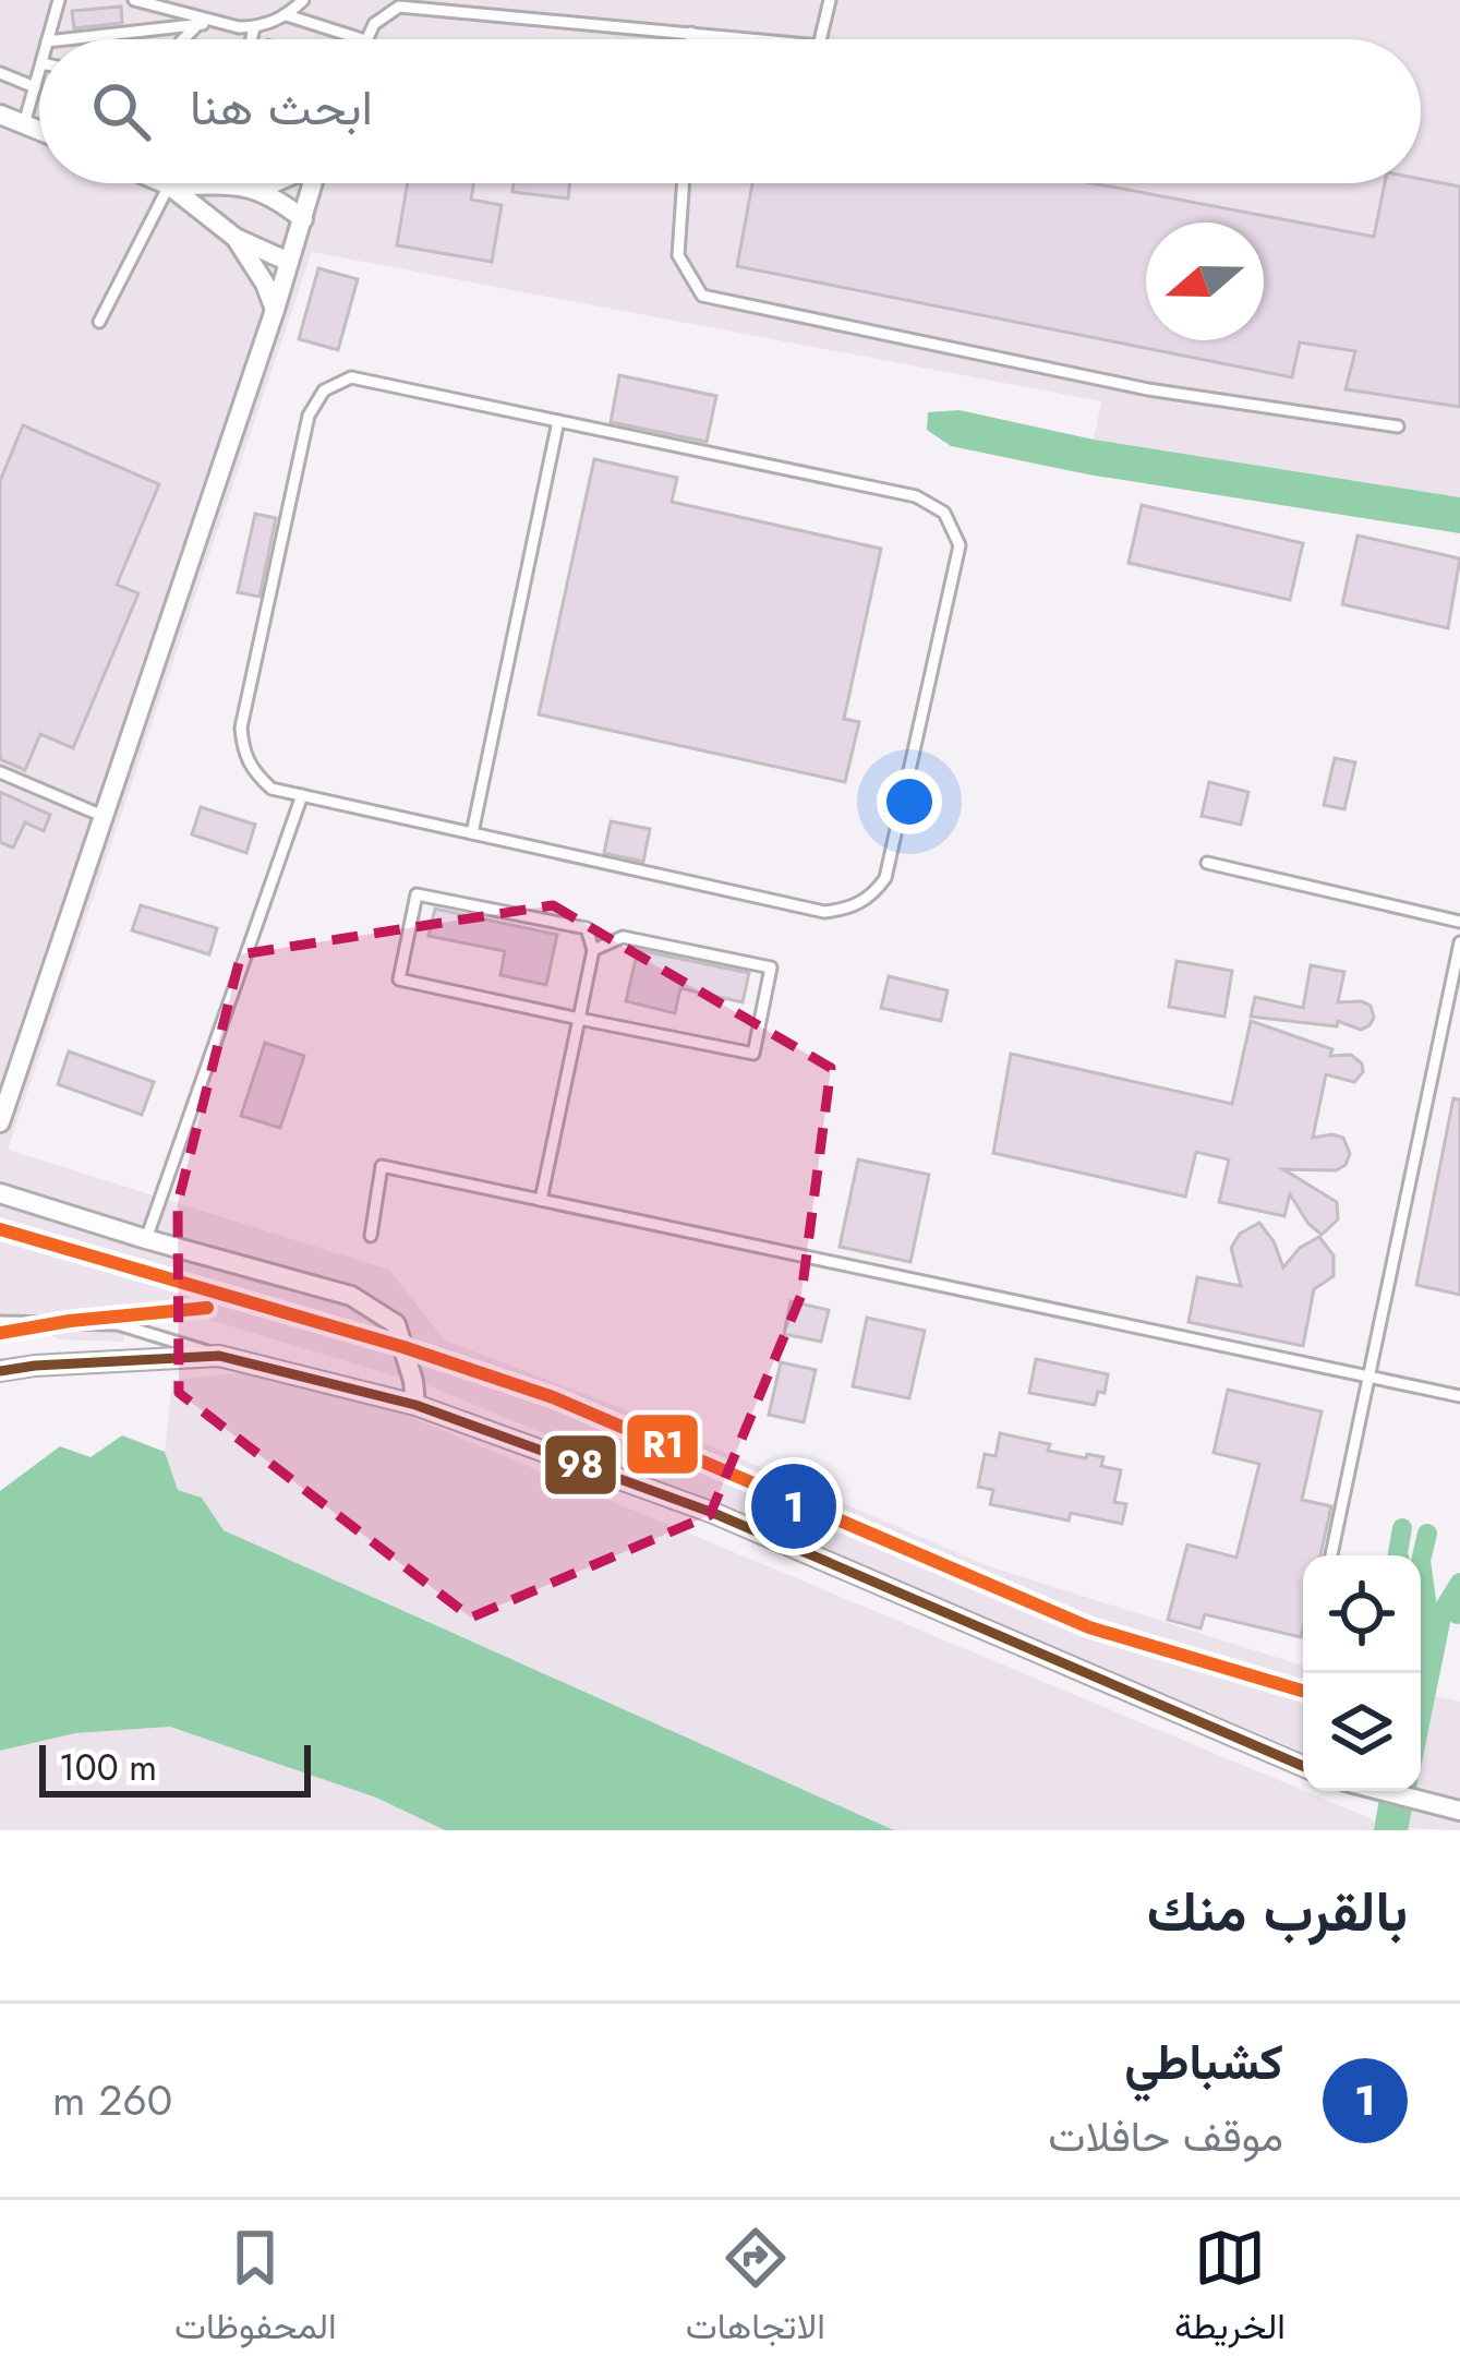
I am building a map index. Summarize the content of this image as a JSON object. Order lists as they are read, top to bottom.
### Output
{
  "lines": ["transit line R1", "transit line 98"],
  "scale_bar": "100 m",
  "north": "left",
  "page": {
    "search": "ابحث هنا",
    "pins": "1",
    "scale": "100 m",
    "heading": "بالقرب منك",
    "list": [
      {
        "mark": "1",
        "name": "كشباطي",
        "note": "موقف حافلات",
        "value": "260 m"
      }
    ],
    "nav": ["الخريطة", "الاتجاهات", "المحفوظات"]
  }
}
